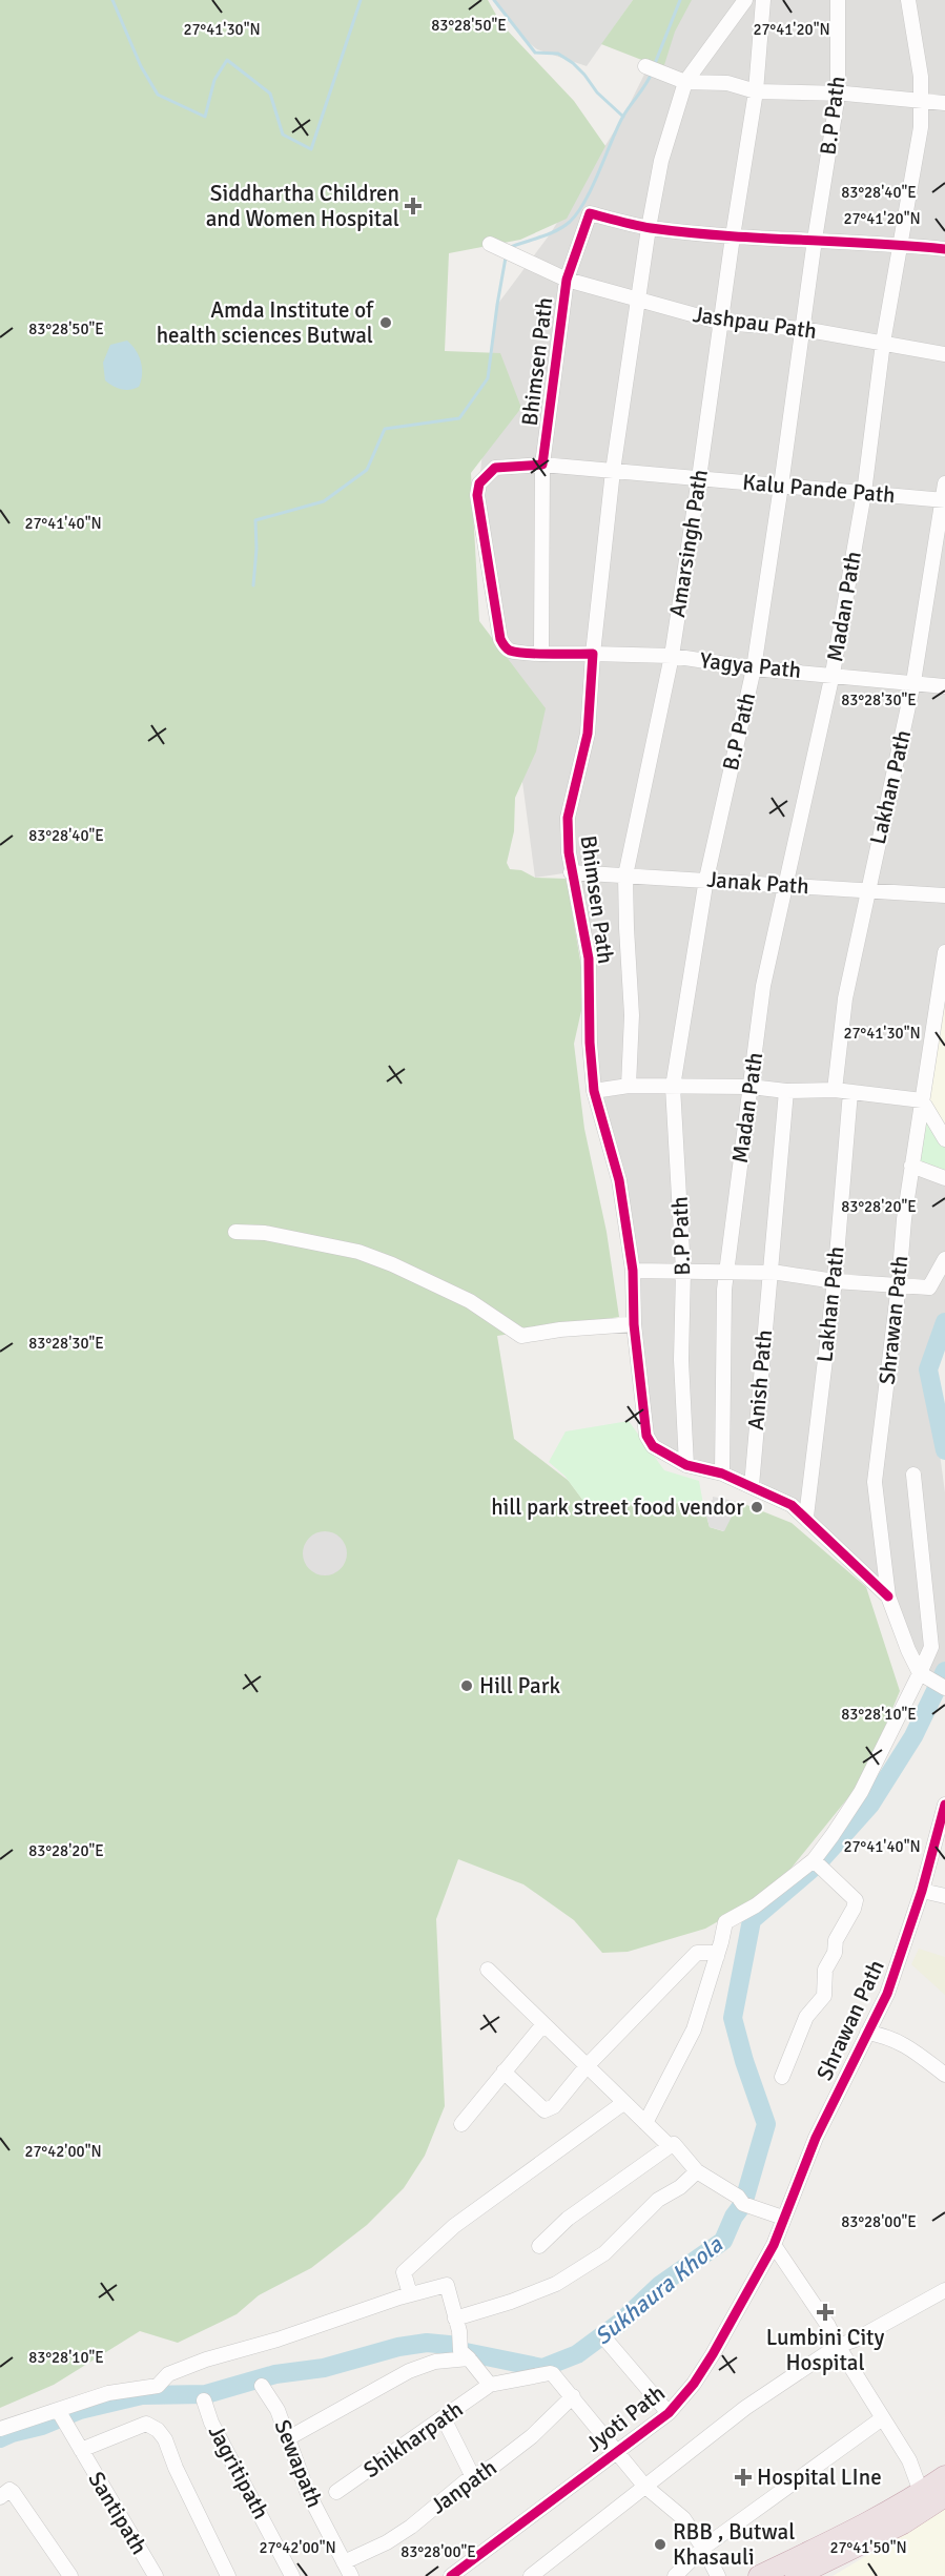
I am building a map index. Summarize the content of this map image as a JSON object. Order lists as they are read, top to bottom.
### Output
{
  "streets": {
    "street": [
      "B.P Path",
      "Jashpau Path",
      "Bhimsen Path",
      "Kalu Pande Path",
      "Amarsingh Path",
      "Madan Path",
      "Yagya Path",
      "Lakhan Path",
      "Janak Path",
      "Shrawan Path",
      "Anish Path",
      "Jyoti Path",
      "Shikharpath",
      "Sewapath",
      "Jagritipath",
      "Janpath",
      "Santipath"
    ]
  },
  "crossings": [
    ["B.P Path", "Jashpau Path"],
    ["B.P Path", "Bhimsen Path"],
    ["B.P Path", "Kalu Pande Path"],
    ["B.P Path", "Yagya Path"],
    ["B.P Path", "Janak Path"],
    ["Jashpau Path", "Bhimsen Path"],
    ["Jashpau Path", "Amarsingh Path"],
    ["Jashpau Path", "Madan Path"],
    ["Bhimsen Path", "Kalu Pande Path"],
    ["Bhimsen Path", "Madan Path"],
    ["Bhimsen Path", "Yagya Path"],
    ["Bhimsen Path", "Lakhan Path"],
    ["Bhimsen Path", "Janak Path"],
    ["Bhimsen Path", "Shrawan Path"],
    ["Bhimsen Path", "Anish Path"],
    ["Kalu Pande Path", "Amarsingh Path"],
    ["Kalu Pande Path", "Madan Path"],
    ["Kalu Pande Path", "Lakhan Path"],
    ["Amarsingh Path", "Yagya Path"],
    ["Amarsingh Path", "Janak Path"],
    ["Madan Path", "Yagya Path"],
    ["Madan Path", "Janak Path"],
    ["Yagya Path", "Lakhan Path"],
    ["Lakhan Path", "Janak Path"],
    ["Shrawan Path", "Jyoti Path"],
    ["Sewapath", "Janpath"]
  ],
  "water": ["Sukhaura Khola"],
  "places": {
    "health": ["Siddhartha Children and Women Hospital", "Lumbini City Hospital", "Hospital LIne"],
    "other": [
      "Amda Institute of health sciences Butwal",
      "hill park street food vendor",
      "Hill Park",
      "RBB , Butwal Khasauli"
    ]
  },
  "coordinates": [
    "83°28'50\"E",
    "27°41'30\"N",
    "27°41'20\"N",
    "83°28'40\"E",
    "27°41'40\"N",
    "83°28'30\"E",
    "83°28'20\"E",
    "83°28'10\"E",
    "27°42'00\"N",
    "83°28'00\"E",
    "27°41'50\"N"
  ]
}
